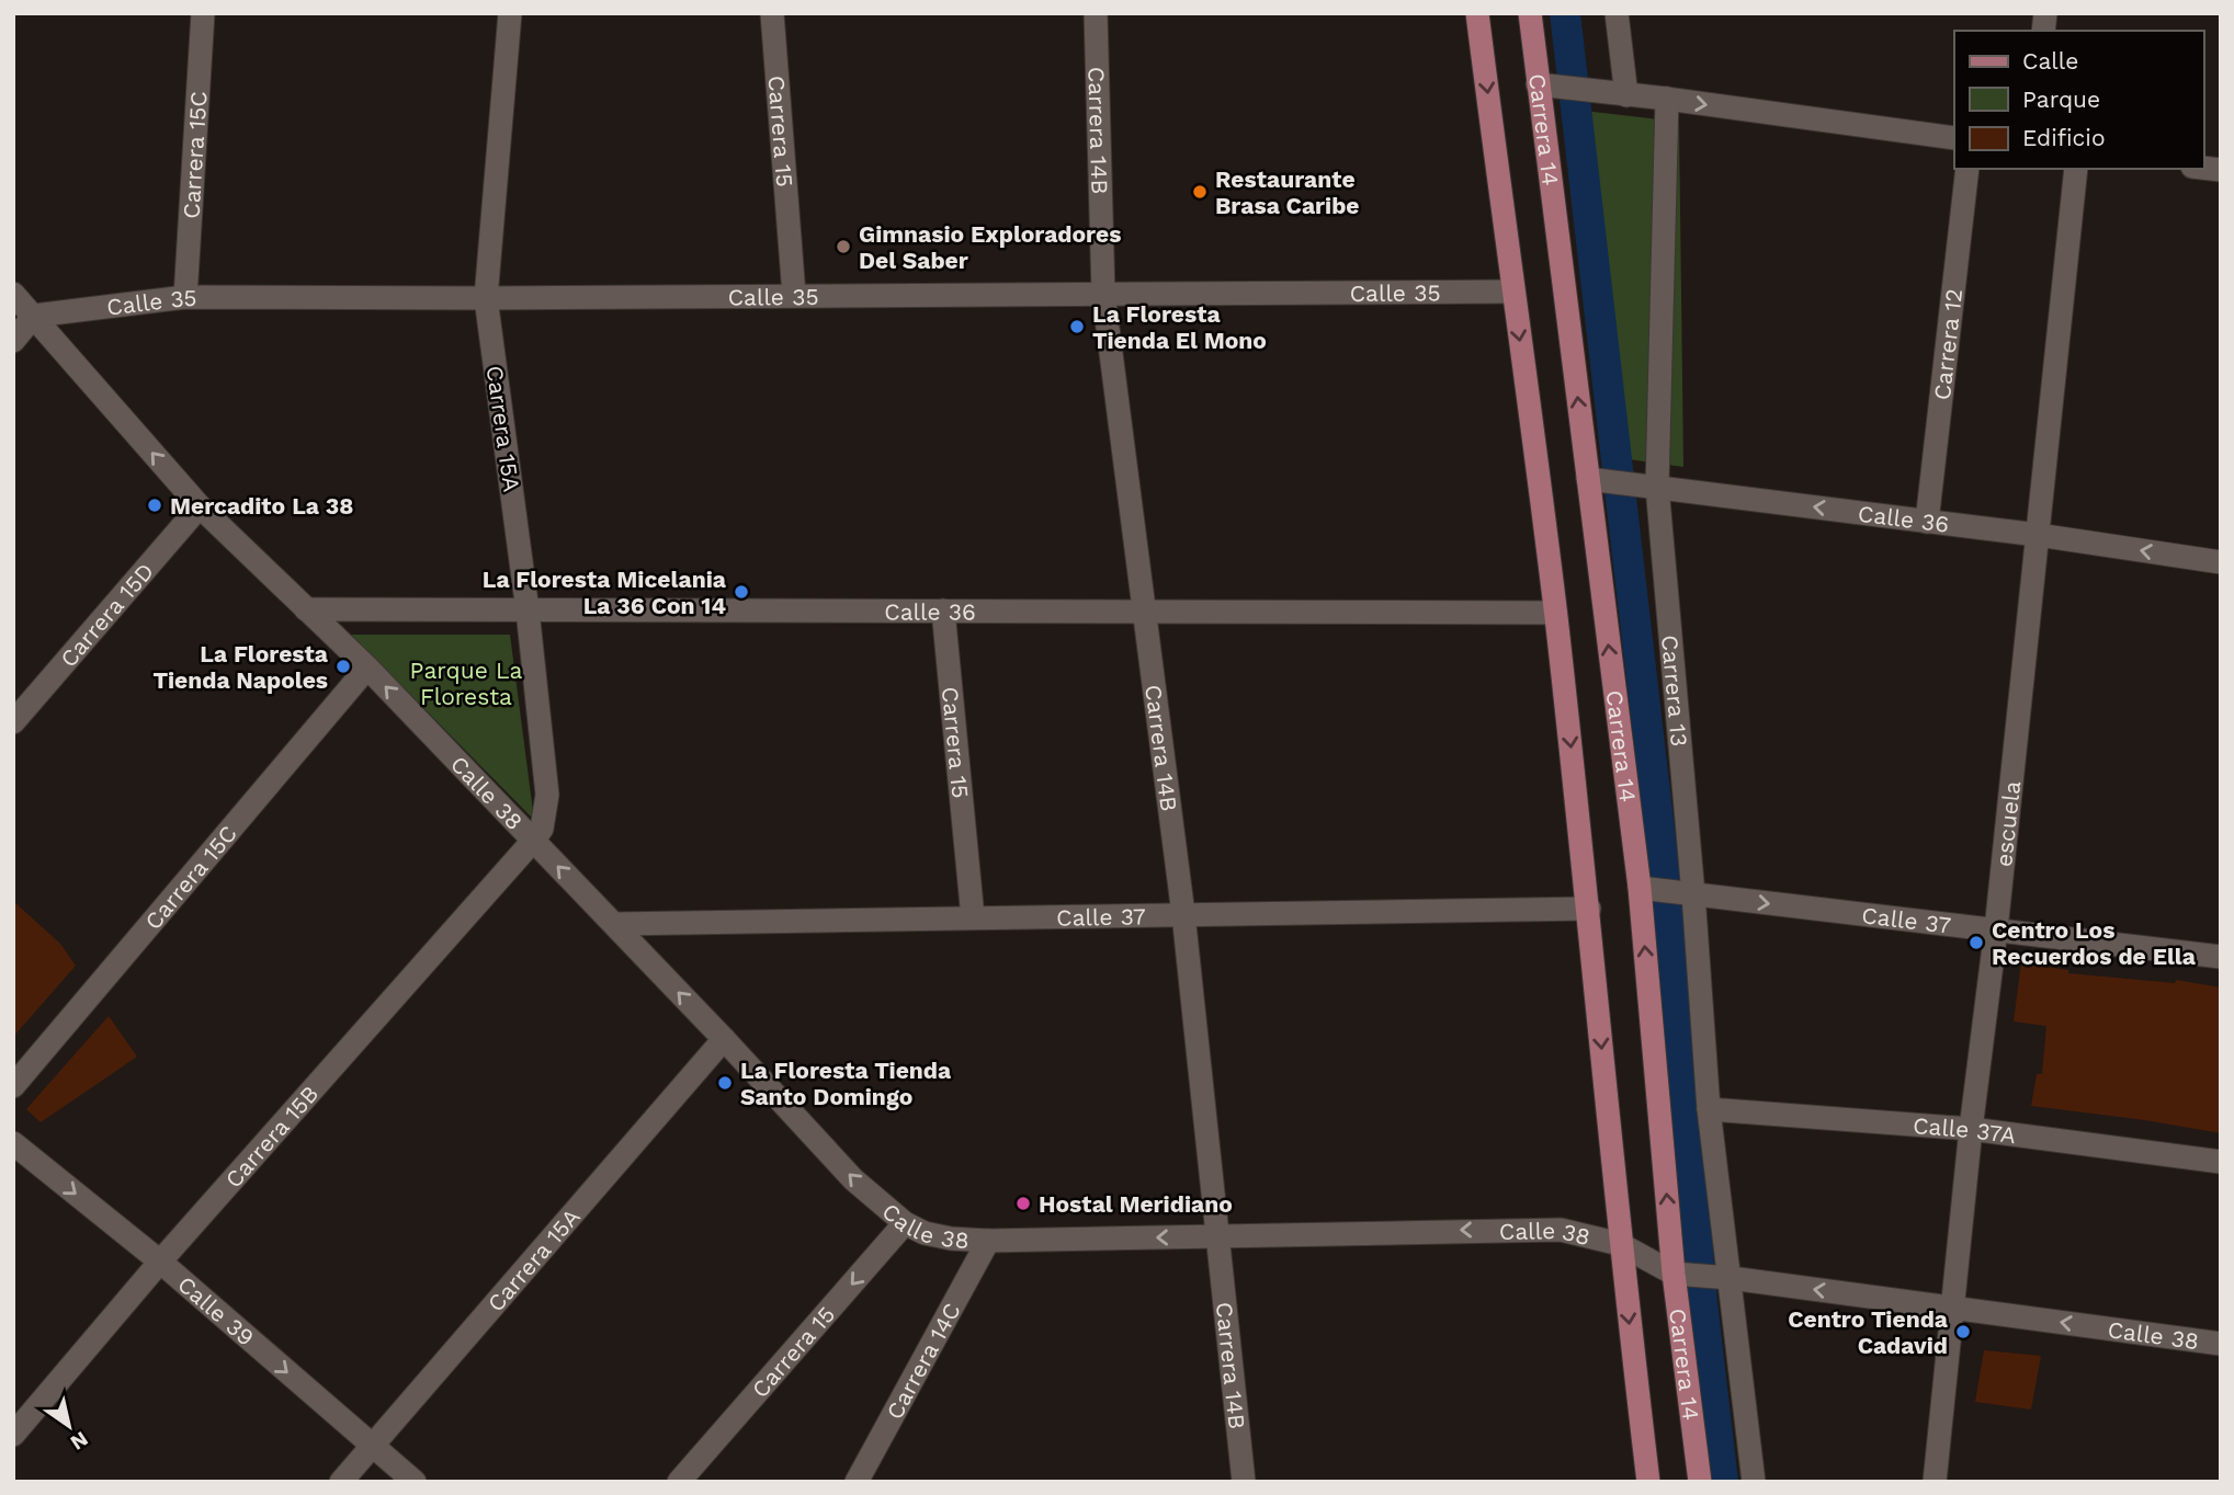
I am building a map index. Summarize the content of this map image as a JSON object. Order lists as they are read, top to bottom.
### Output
{
  "streets": {
    "main road": ["Carrera 14"],
    "street": [
      "Carrera 14B",
      "Carrera 15",
      "Carrera 15C",
      "Calle 35",
      "Carrera 12",
      "Carrera 15A",
      "Calle 36",
      "Carrera 15D",
      "Carrera 13",
      "Calle 38",
      "escuela",
      "Calle 37",
      "Calle 37A",
      "Carrera 15B",
      "Calle 39",
      "Carrera 14C"
    ]
  },
  "crossings": [
    ["Carrera 14B", "Calle 35"],
    ["Carrera 14B", "Calle 36"],
    ["Carrera 14B", "Calle 38"],
    ["Carrera 14B", "Calle 37"],
    ["Carrera 14", "Calle 36"],
    ["Carrera 14", "Calle 38"],
    ["Carrera 14", "Calle 37"],
    ["Carrera 15", "Calle 35"],
    ["Carrera 15", "Calle 36"],
    ["Carrera 15", "Calle 38"],
    ["Carrera 15", "Calle 37"],
    ["Carrera 15C", "Calle 35"],
    ["Carrera 15C", "Calle 38"],
    ["Calle 35", "Carrera 15A"],
    ["Calle 35", "Calle 38"],
    ["Carrera 12", "Calle 36"],
    ["Carrera 15A", "Calle 36"],
    ["Carrera 15A", "Calle 38"],
    ["Carrera 15A", "Carrera 15B"],
    ["Carrera 15A", "Calle 39"],
    ["Calle 36", "Carrera 13"],
    ["Calle 36", "Calle 38"],
    ["Calle 36", "escuela"],
    ["Carrera 15D", "Calle 38"],
    ["Carrera 13", "Calle 38"],
    ["Carrera 13", "Calle 37"],
    ["Carrera 13", "Calle 37A"],
    ["Calle 38", "escuela"],
    ["Calle 38", "Calle 37"],
    ["Calle 38", "Carrera 15B"],
    ["Calle 38", "Carrera 14C"],
    ["escuela", "Calle 37"],
    ["escuela", "Calle 37A"],
    ["Carrera 15B", "Calle 39"]
  ],
  "one_way": ["Carrera 15", "Calle 38", "Calle 39"],
  "parks": ["Parque La Floresta"],
  "places": [
    "Restaurante Brasa Caribe",
    "Gimnasio Exploradores Del Saber",
    "La Floresta Tienda El Mono",
    "Mercadito La 38",
    "La Floresta Micelania La 36 Con 14",
    "La Floresta Tienda Napoles",
    "Centro Los Recuerdos de Ella",
    "La Floresta Tienda Santo Domingo",
    "Hostal Meridiano",
    "Centro Tienda Cadavid"
  ],
  "legend": ["Calle", "Parque", "Edificio"],
  "north": "bottom right"
}
